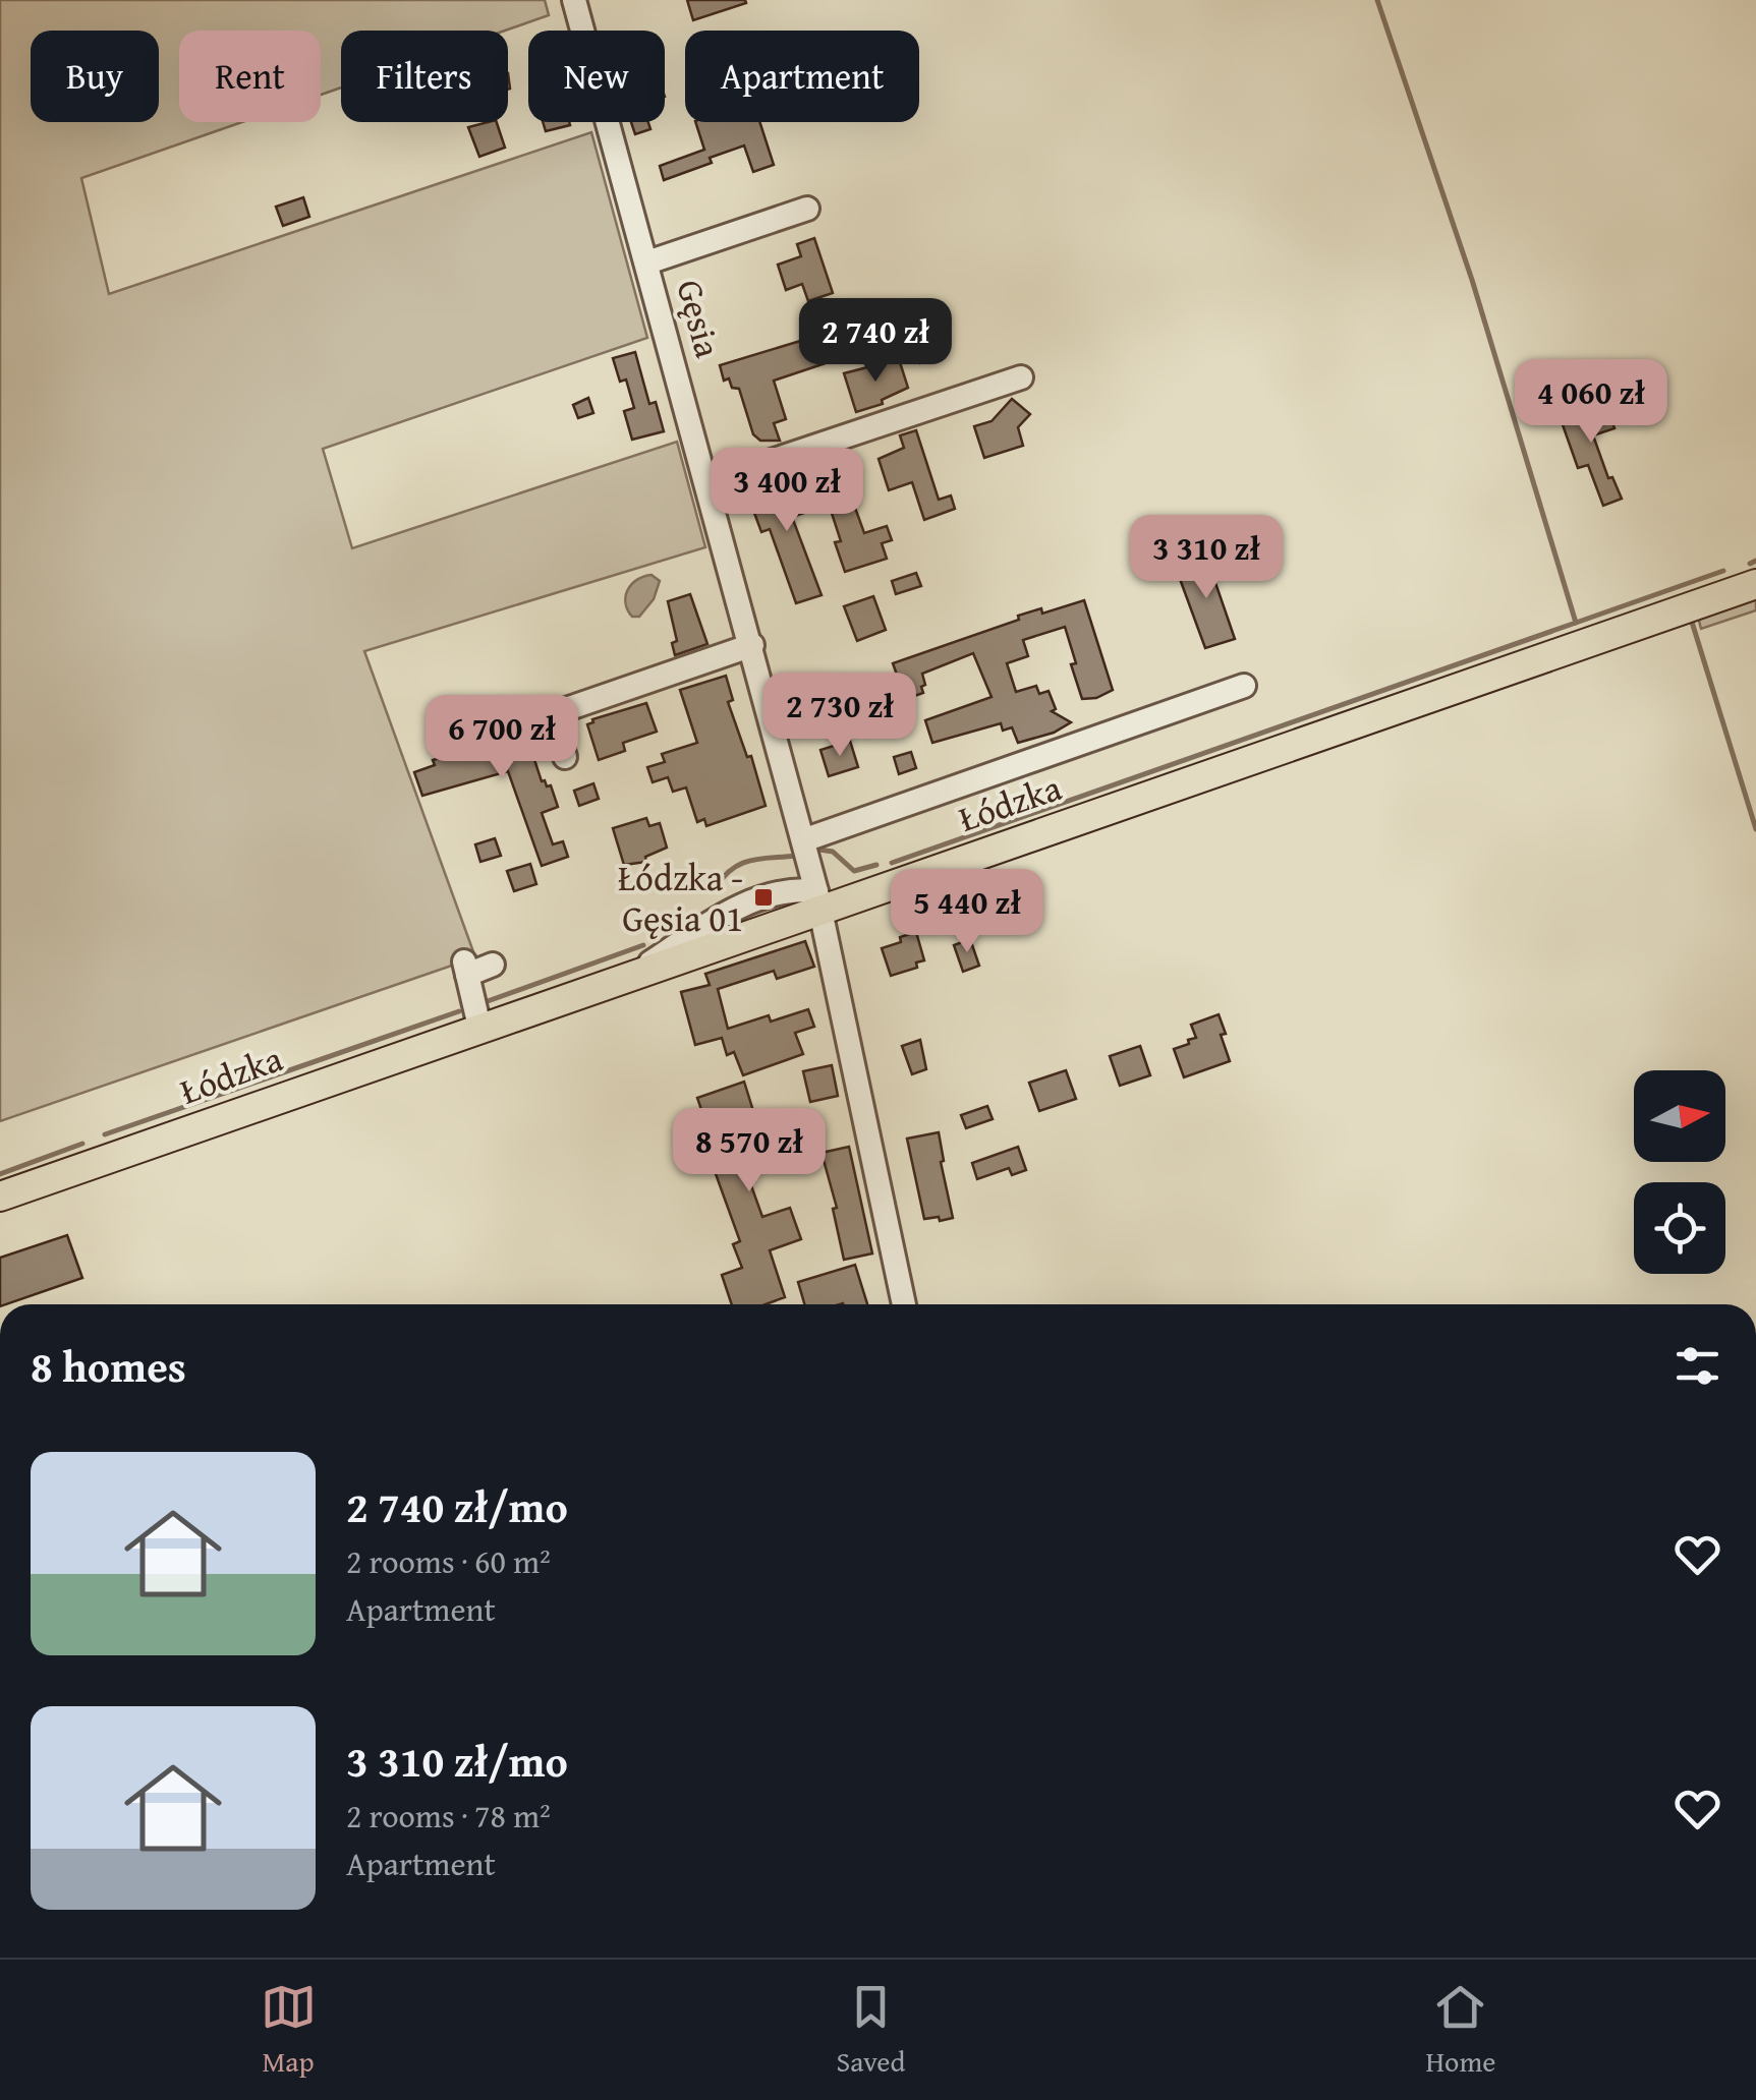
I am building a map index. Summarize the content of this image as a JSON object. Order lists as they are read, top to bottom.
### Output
{
  "streets": {
    "main road": ["Łódzka"],
    "street": ["Gęsia"]
  },
  "crossings": [
    ["Gęsia", "Łódzka"]
  ],
  "places": {
    "transit": ["Łódzka - Gęsia 01"]
  },
  "north": "right",
  "page": {
    "chip": [
      "Buy",
      "Rent",
      "Filters",
      "New",
      "Apartment"
    ],
    "price": [
      "2 740 zł",
      "4 060 zł",
      "3 400 zł",
      "3 310 zł",
      "2 730 zł",
      "6 700 zł",
      "5 440 zł",
      "8 570 zł"
    ],
    "heading": "8 homes",
    "list": [
      {
        "name": "2 740 zł/mo",
        "note": "2 rooms · 60 m² · Apartment"
      },
      {
        "name": "3 310 zł/mo",
        "note": "2 rooms · 78 m² · Apartment"
      }
    ],
    "tabs": ["Map", "Saved", "Home"]
  }
}
